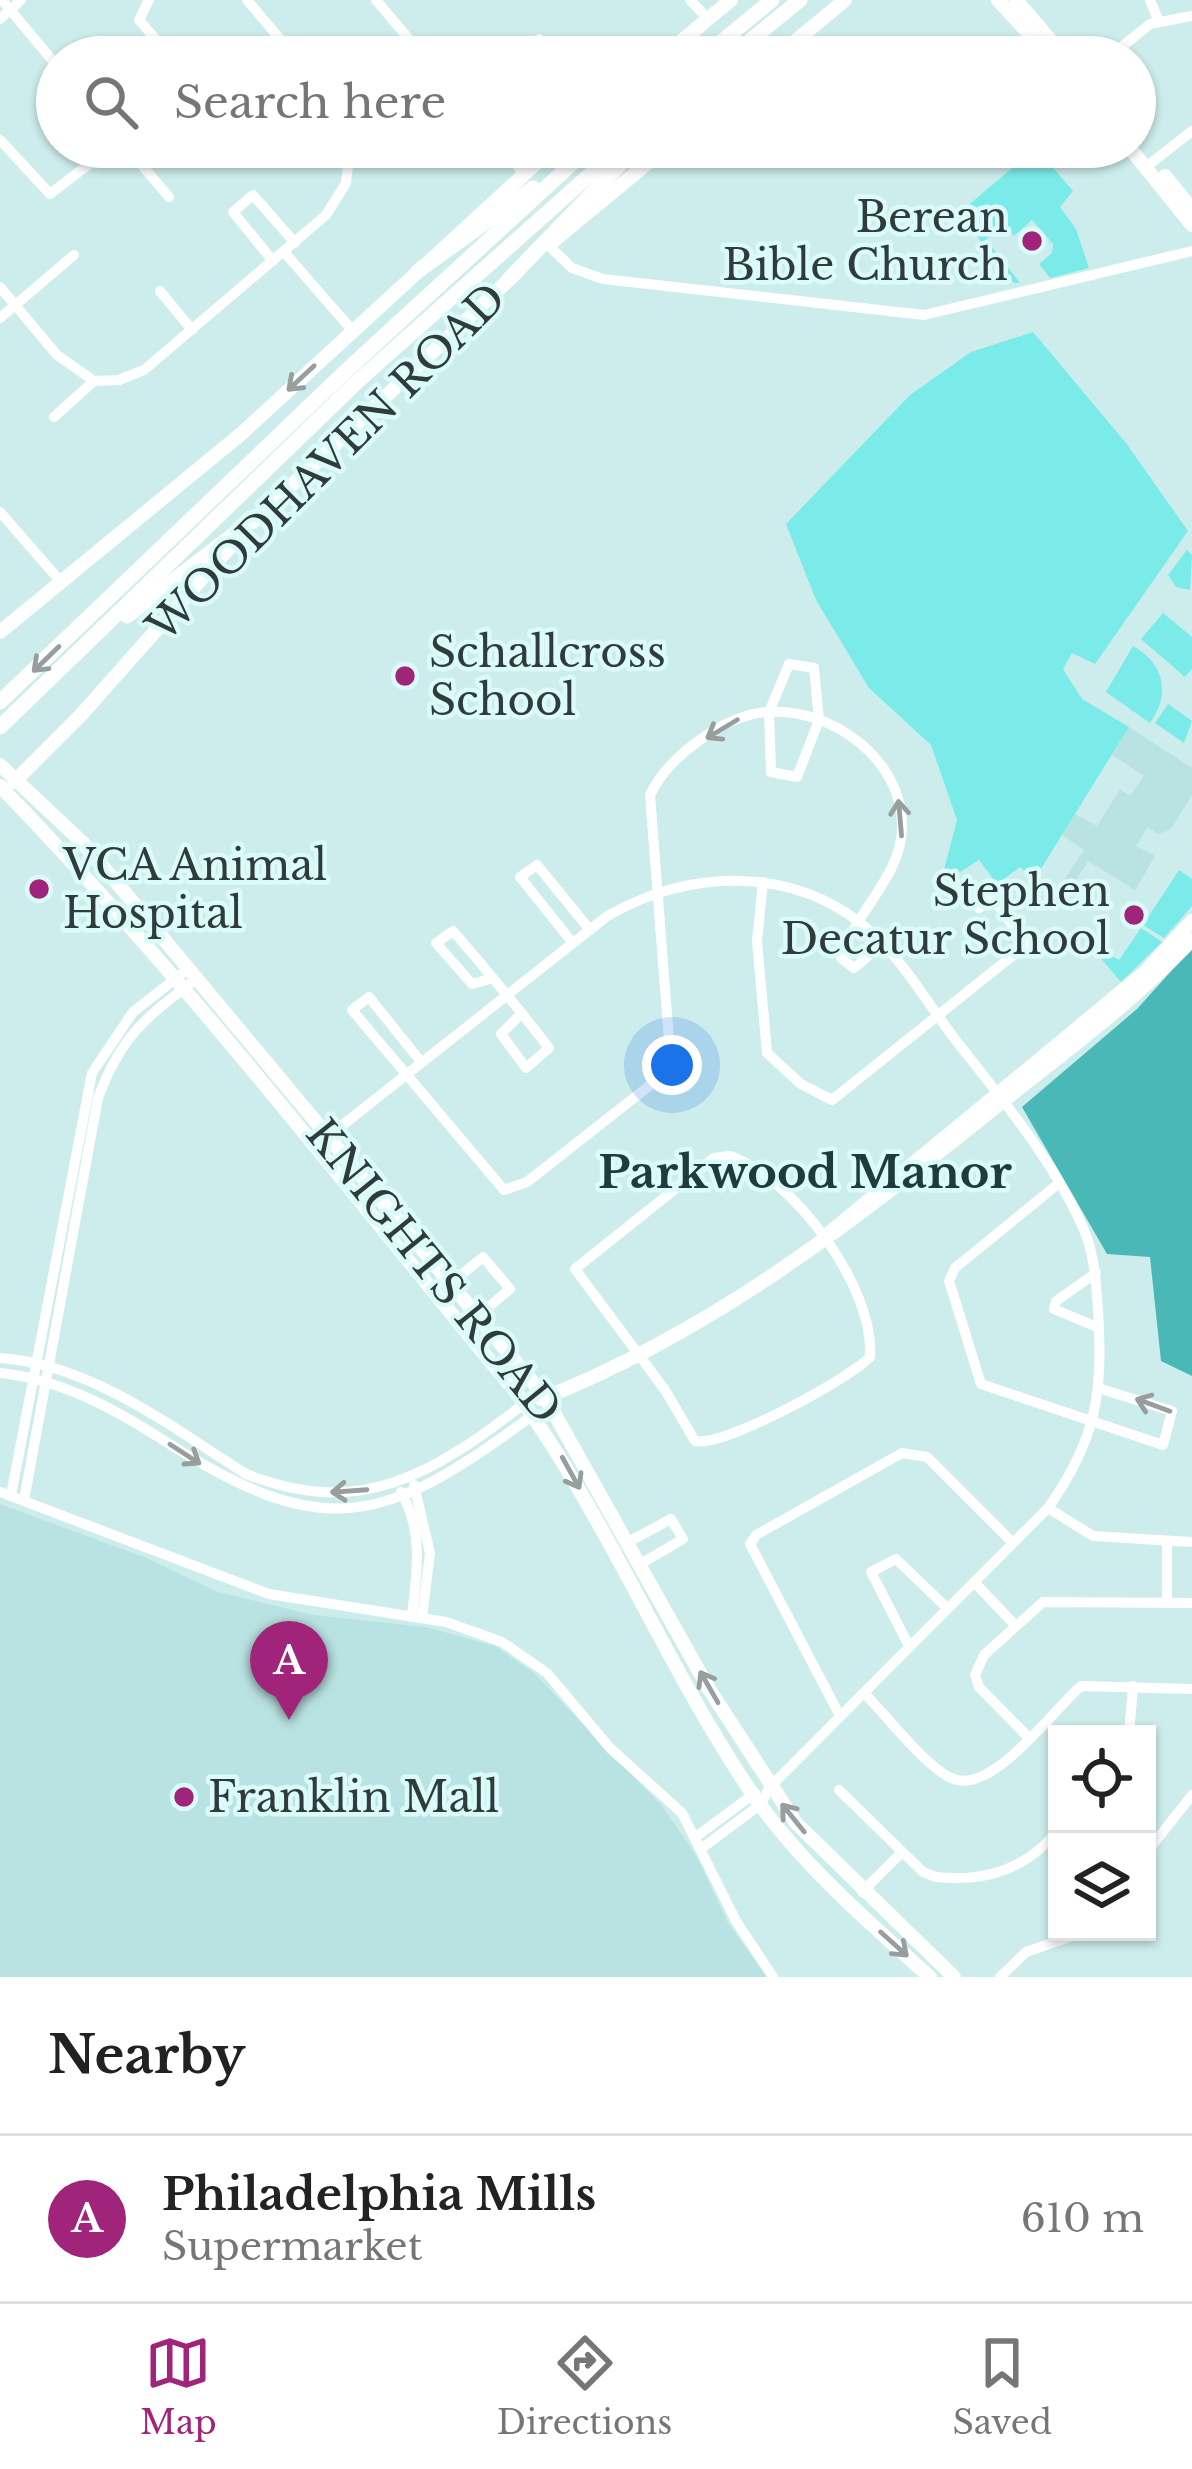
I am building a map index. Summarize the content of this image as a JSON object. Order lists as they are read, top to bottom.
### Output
{
  "streets": {
    "highway": ["WOODHAVEN ROAD"],
    "main road": ["KNIGHTS ROAD"]
  },
  "crossings": [
    ["WOODHAVEN ROAD", "KNIGHTS ROAD"]
  ],
  "districts": ["Parkwood Manor"],
  "places": [
    "Berean Bible Church",
    "Schallcross School",
    "VCA Animal Hospital",
    "Stephen Decatur School",
    "Franklin Mall"
  ],
  "page": {
    "search": "Search here",
    "pins": "A",
    "heading": "Nearby",
    "list": [
      {
        "mark": "A",
        "name": "Philadelphia Mills",
        "note": "Supermarket",
        "value": "610 m"
      }
    ],
    "nav": ["Map", "Directions", "Saved"]
  }
}
